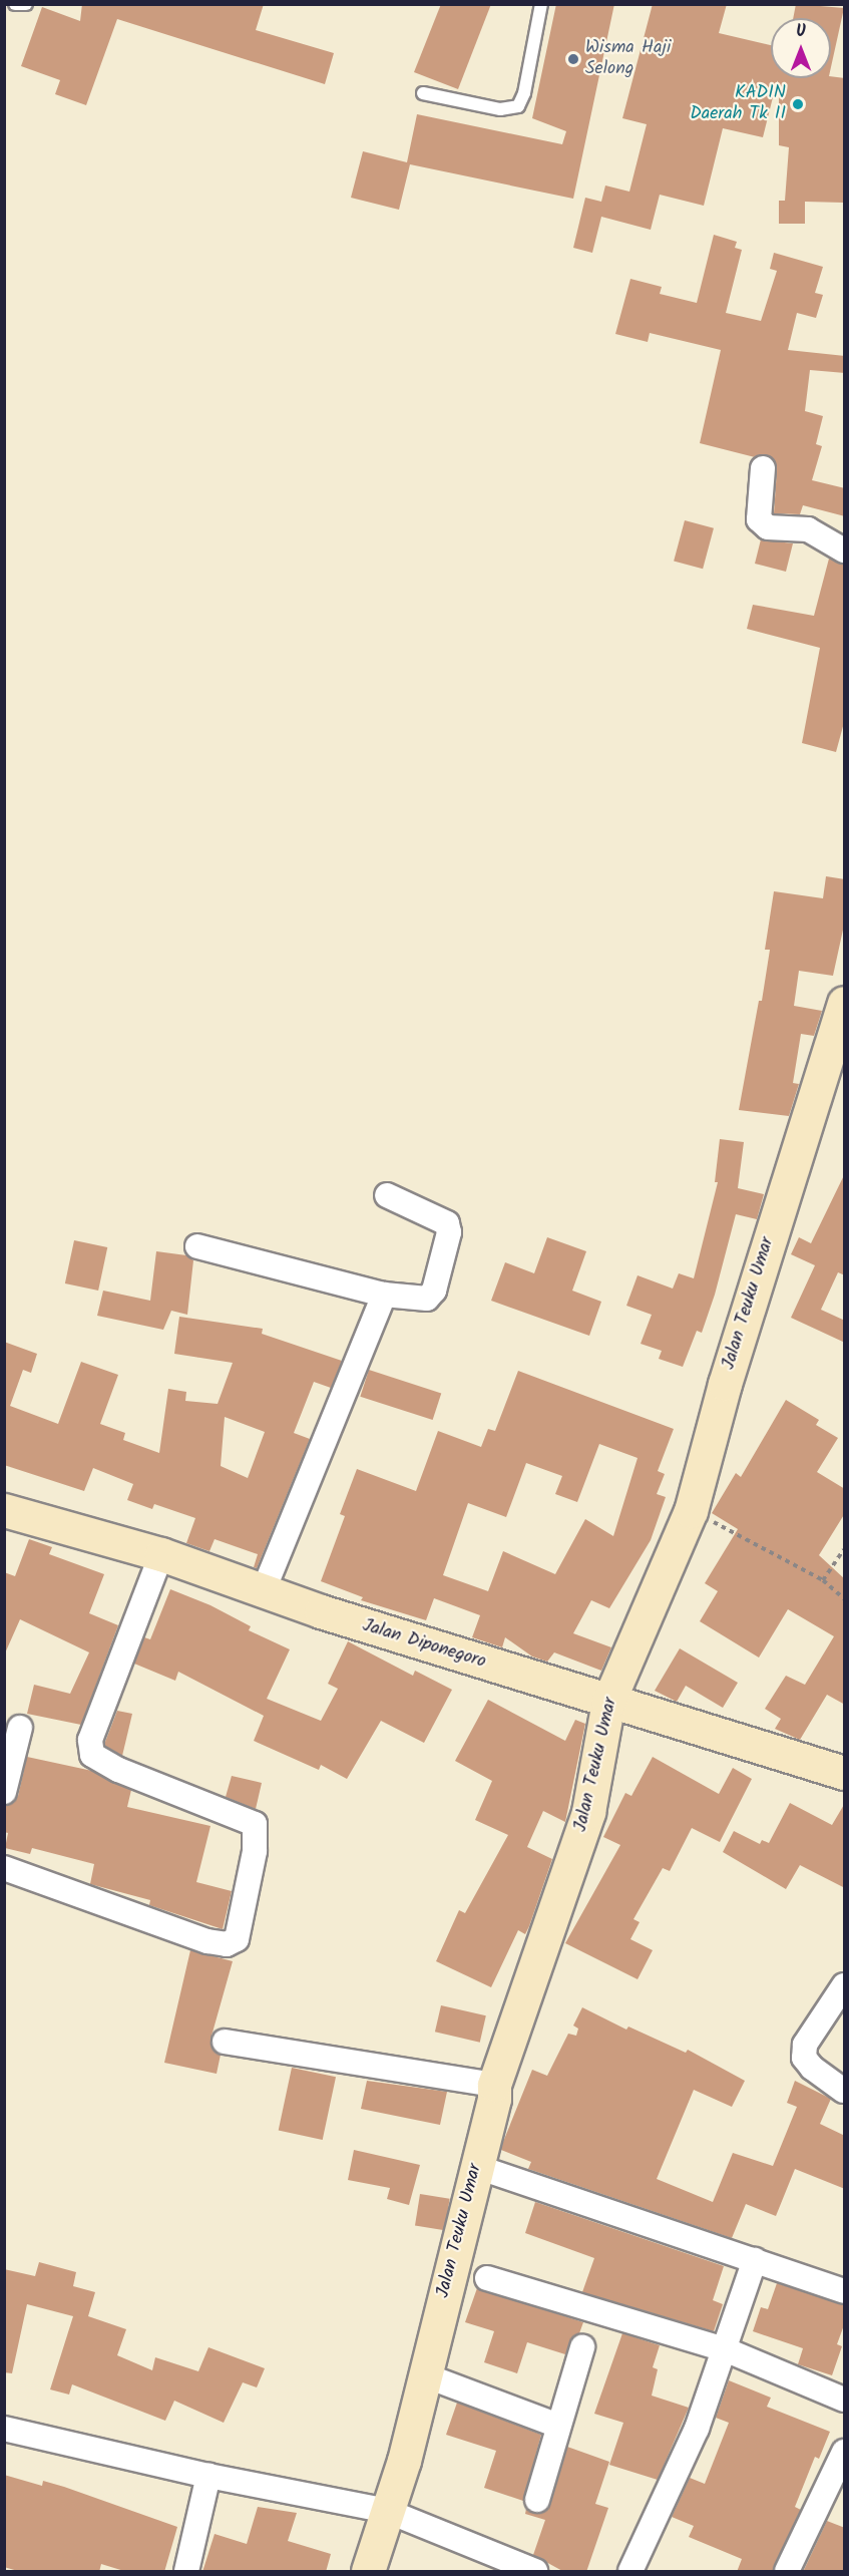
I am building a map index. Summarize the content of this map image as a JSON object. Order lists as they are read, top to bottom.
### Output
{
  "streets": {
    "street": ["Jalan Teuku Umar", "Jalan Diponegoro"]
  },
  "crossings": [
    ["Jalan Teuku Umar", "Jalan Diponegoro"]
  ],
  "places": ["Wisma Haji Selong", "KADIN Daerah Tk II"],
  "north": "top"
}
